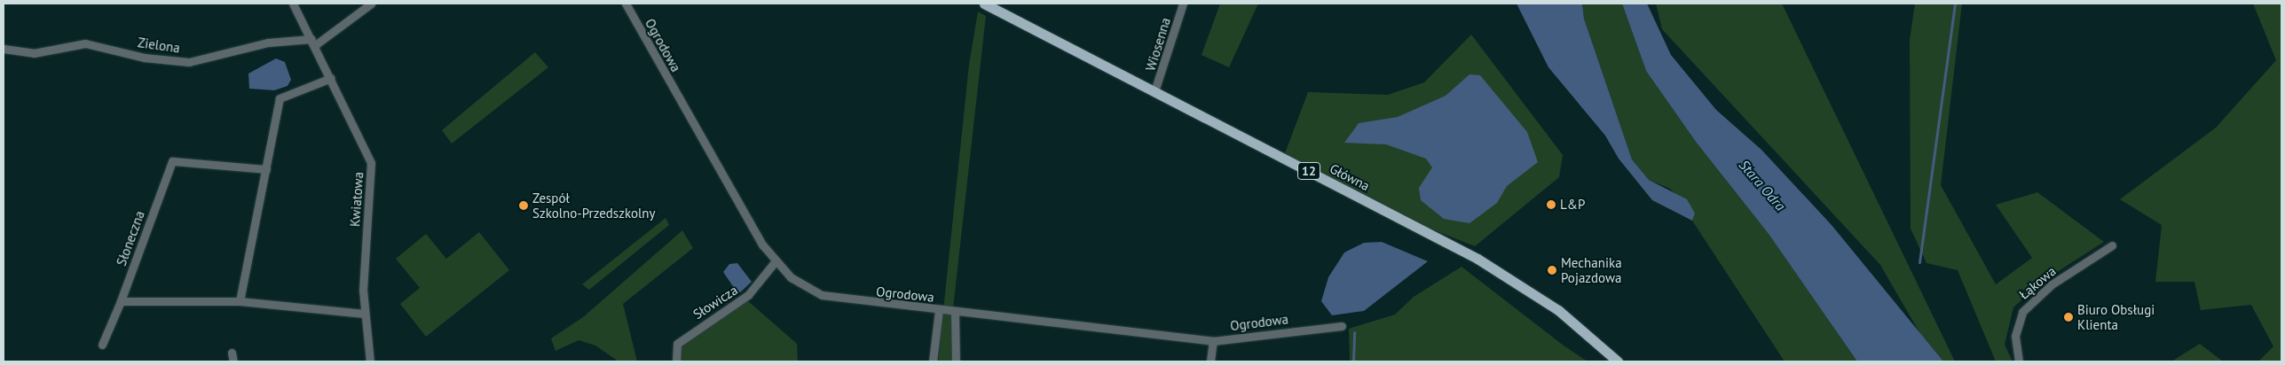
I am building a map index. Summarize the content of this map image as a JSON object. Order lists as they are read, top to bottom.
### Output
{
  "streets": {
    "main road": ["12", "Główna"],
    "street": [
      "Wiosenna",
      "Zielona",
      "Ogrodowa",
      "Kwiatowa",
      "Słoneczna",
      "Łąkowa",
      "Słowicza"
    ]
  },
  "crossings": [
    ["Wiosenna", "Główna"],
    ["Zielona", "Kwiatowa"],
    ["Ogrodowa", "Słowicza"]
  ],
  "water": ["Stara Odra"],
  "places": [
    "L&P",
    "Zespół Szkolno-Przedszkolny",
    "Mechanika Pojazdowa",
    "Biuro Obsługi Klienta"
  ]
}
